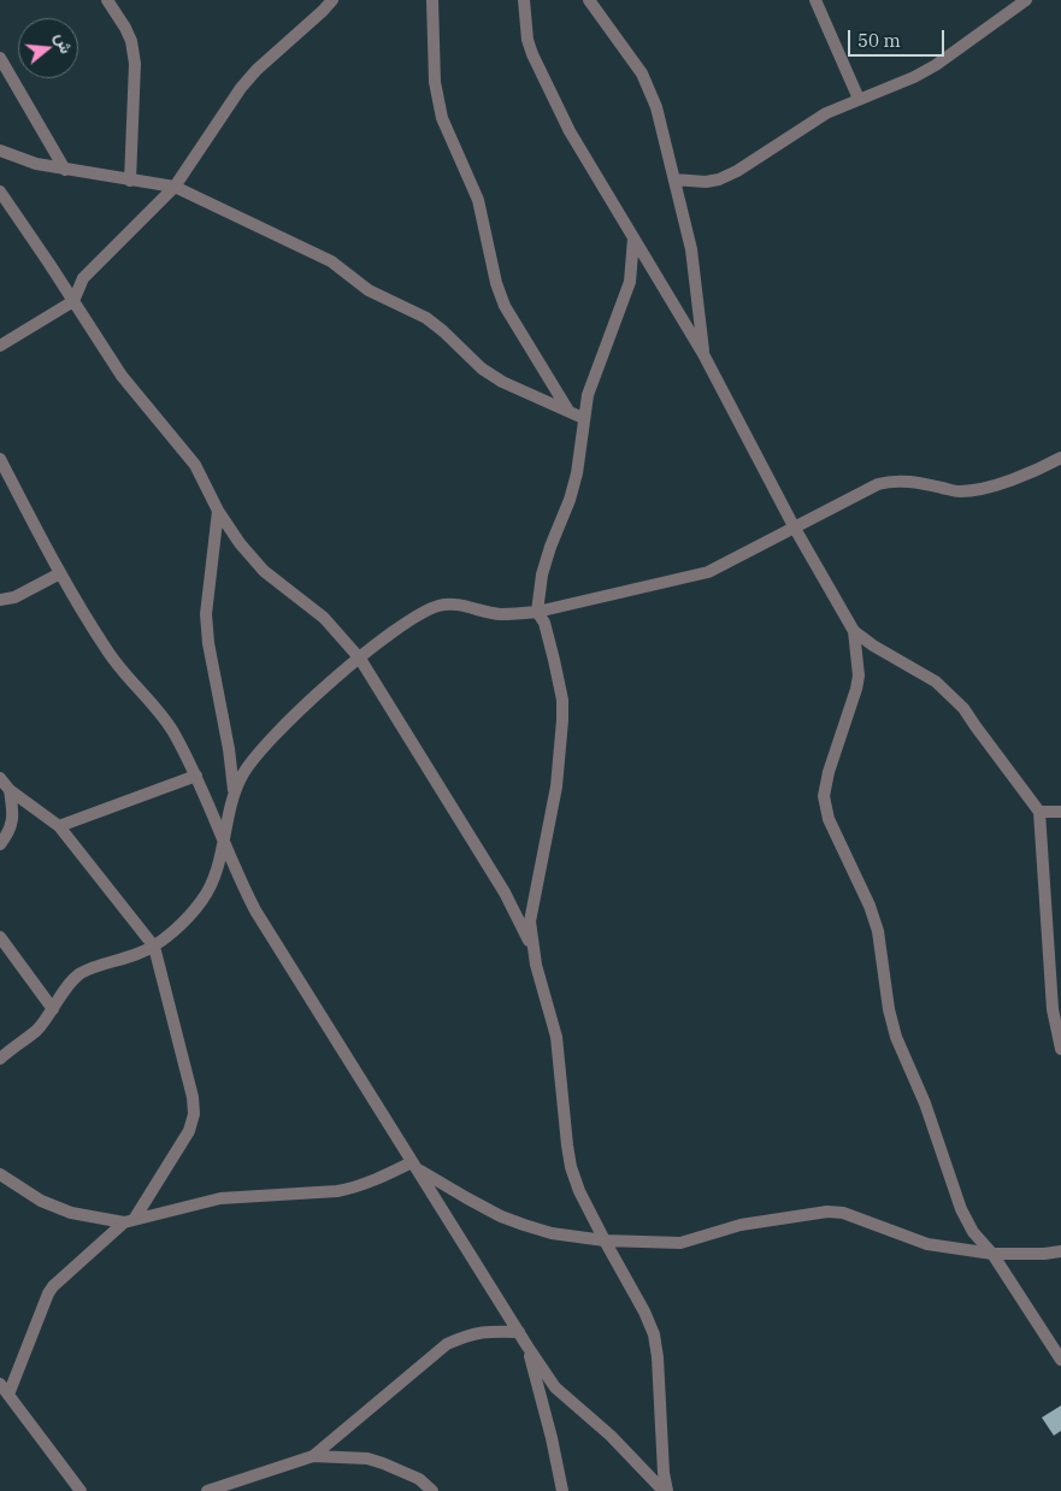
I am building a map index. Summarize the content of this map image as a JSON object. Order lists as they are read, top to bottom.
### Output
{
  "scale_bar": "50 m",
  "north": "right"
}
